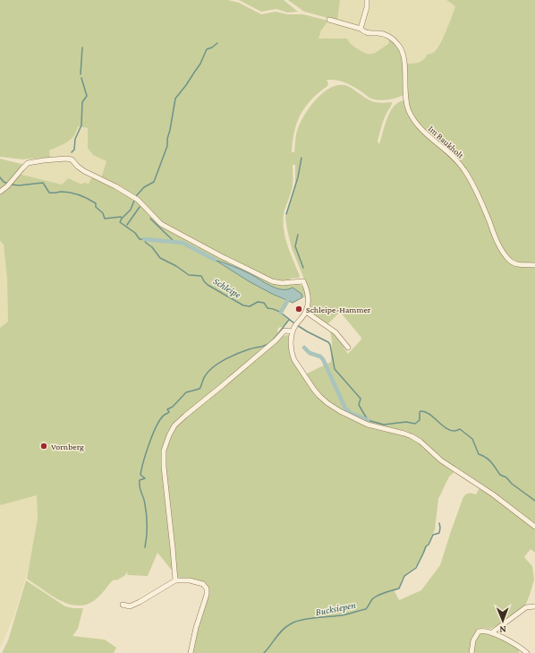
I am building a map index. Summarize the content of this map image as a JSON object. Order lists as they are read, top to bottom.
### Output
{
  "streets": {
    "street": ["Im Baukholt"]
  },
  "water": ["Schleipe", "Bucksiepen"],
  "places": ["Schleipe-Hammer", "Vornberg"],
  "north": "bottom"
}
